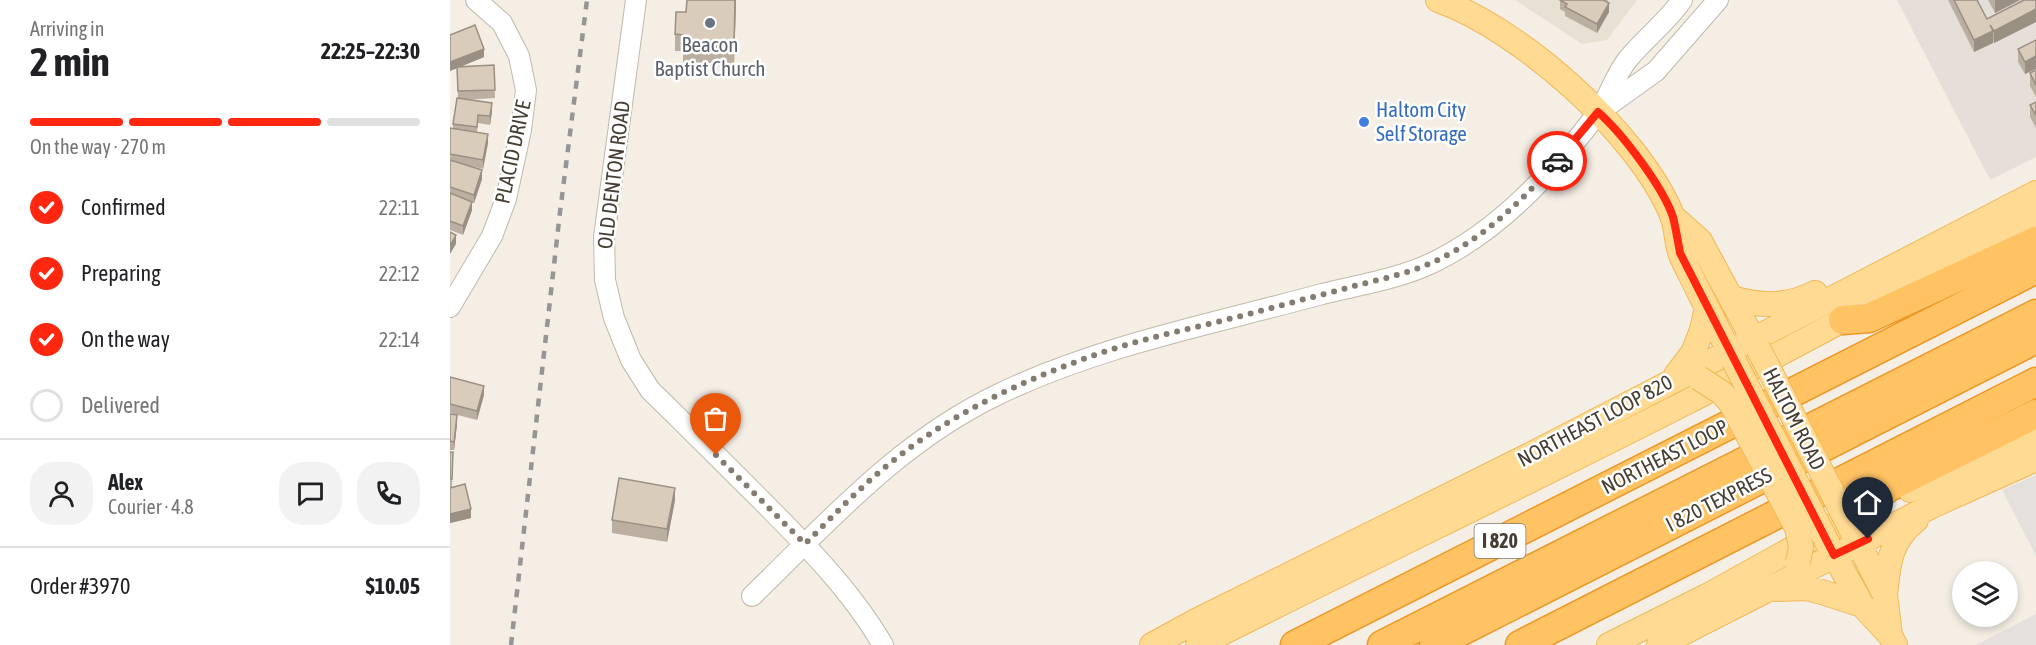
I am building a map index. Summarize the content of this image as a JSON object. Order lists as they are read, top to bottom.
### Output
{
  "streets": {
    "highway": ["NORTHEAST LOOP", "I 820 TEXPRESS", "I 820"],
    "main road": ["HALTOM ROAD", "NORTHEAST LOOP 820"],
    "street": ["PLACID DRIVE", "OLD DENTON ROAD"]
  },
  "crossings": [
    ["HALTOM ROAD", "NORTHEAST LOOP 820"]
  ],
  "places": ["Beacon Baptist Church", "Haltom City Self Storage"],
  "page": {
    "heading": ["2 min", "Arriving in", "22:25–22:30"],
    "panel": [
      "Alex",
      "Courier · 4.8",
      "Order #3970",
      "$10.05"
    ],
    "bar": "On the way · 270 m",
    "list": [
      ["Confirmed", "22:11"],
      ["Preparing", "22:12"],
      ["On the way", "22:14"],
      "Delivered"
    ]
  }
}
